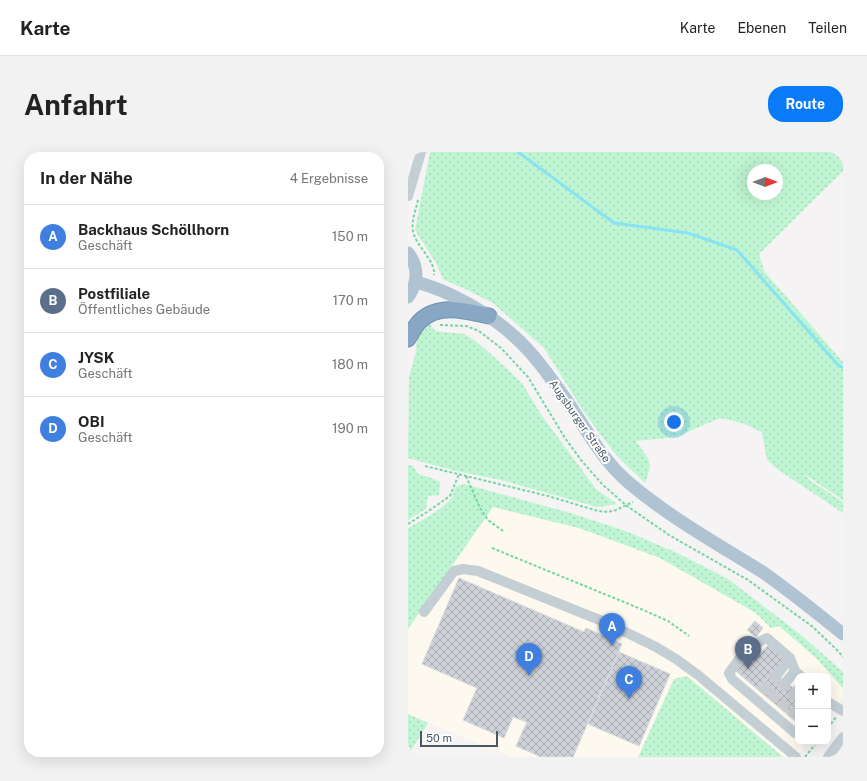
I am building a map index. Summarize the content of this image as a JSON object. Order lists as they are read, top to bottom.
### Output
{
  "streets": {
    "main road": ["Augsburger Straße"]
  },
  "scale_bar": "50 m",
  "north": "right",
  "page": {
    "header": "Karte",
    "nav": ["Karte", "Ebenen", "Teilen"],
    "buttons": "Route",
    "title": "Anfahrt",
    "heading": ["In der Nähe", "4 Ergebnisse"],
    "list": [
      {
        "mark": "A",
        "name": "Backhaus Schöllhorn",
        "note": "Geschäft",
        "value": "150 m"
      },
      {
        "mark": "B",
        "name": "Postfiliale",
        "note": "Öffentliches Gebäude",
        "value": "170 m"
      },
      {
        "mark": "C",
        "name": "JYSK",
        "note": "Geschäft",
        "value": "180 m"
      },
      {
        "mark": "D",
        "name": "OBI",
        "note": "Geschäft",
        "value": "190 m"
      }
    ],
    "pins": [
      "A",
      "B",
      "D",
      "C"
    ],
    "map_buttons": ["+", "−"],
    "scale": "50 m"
  }
}
